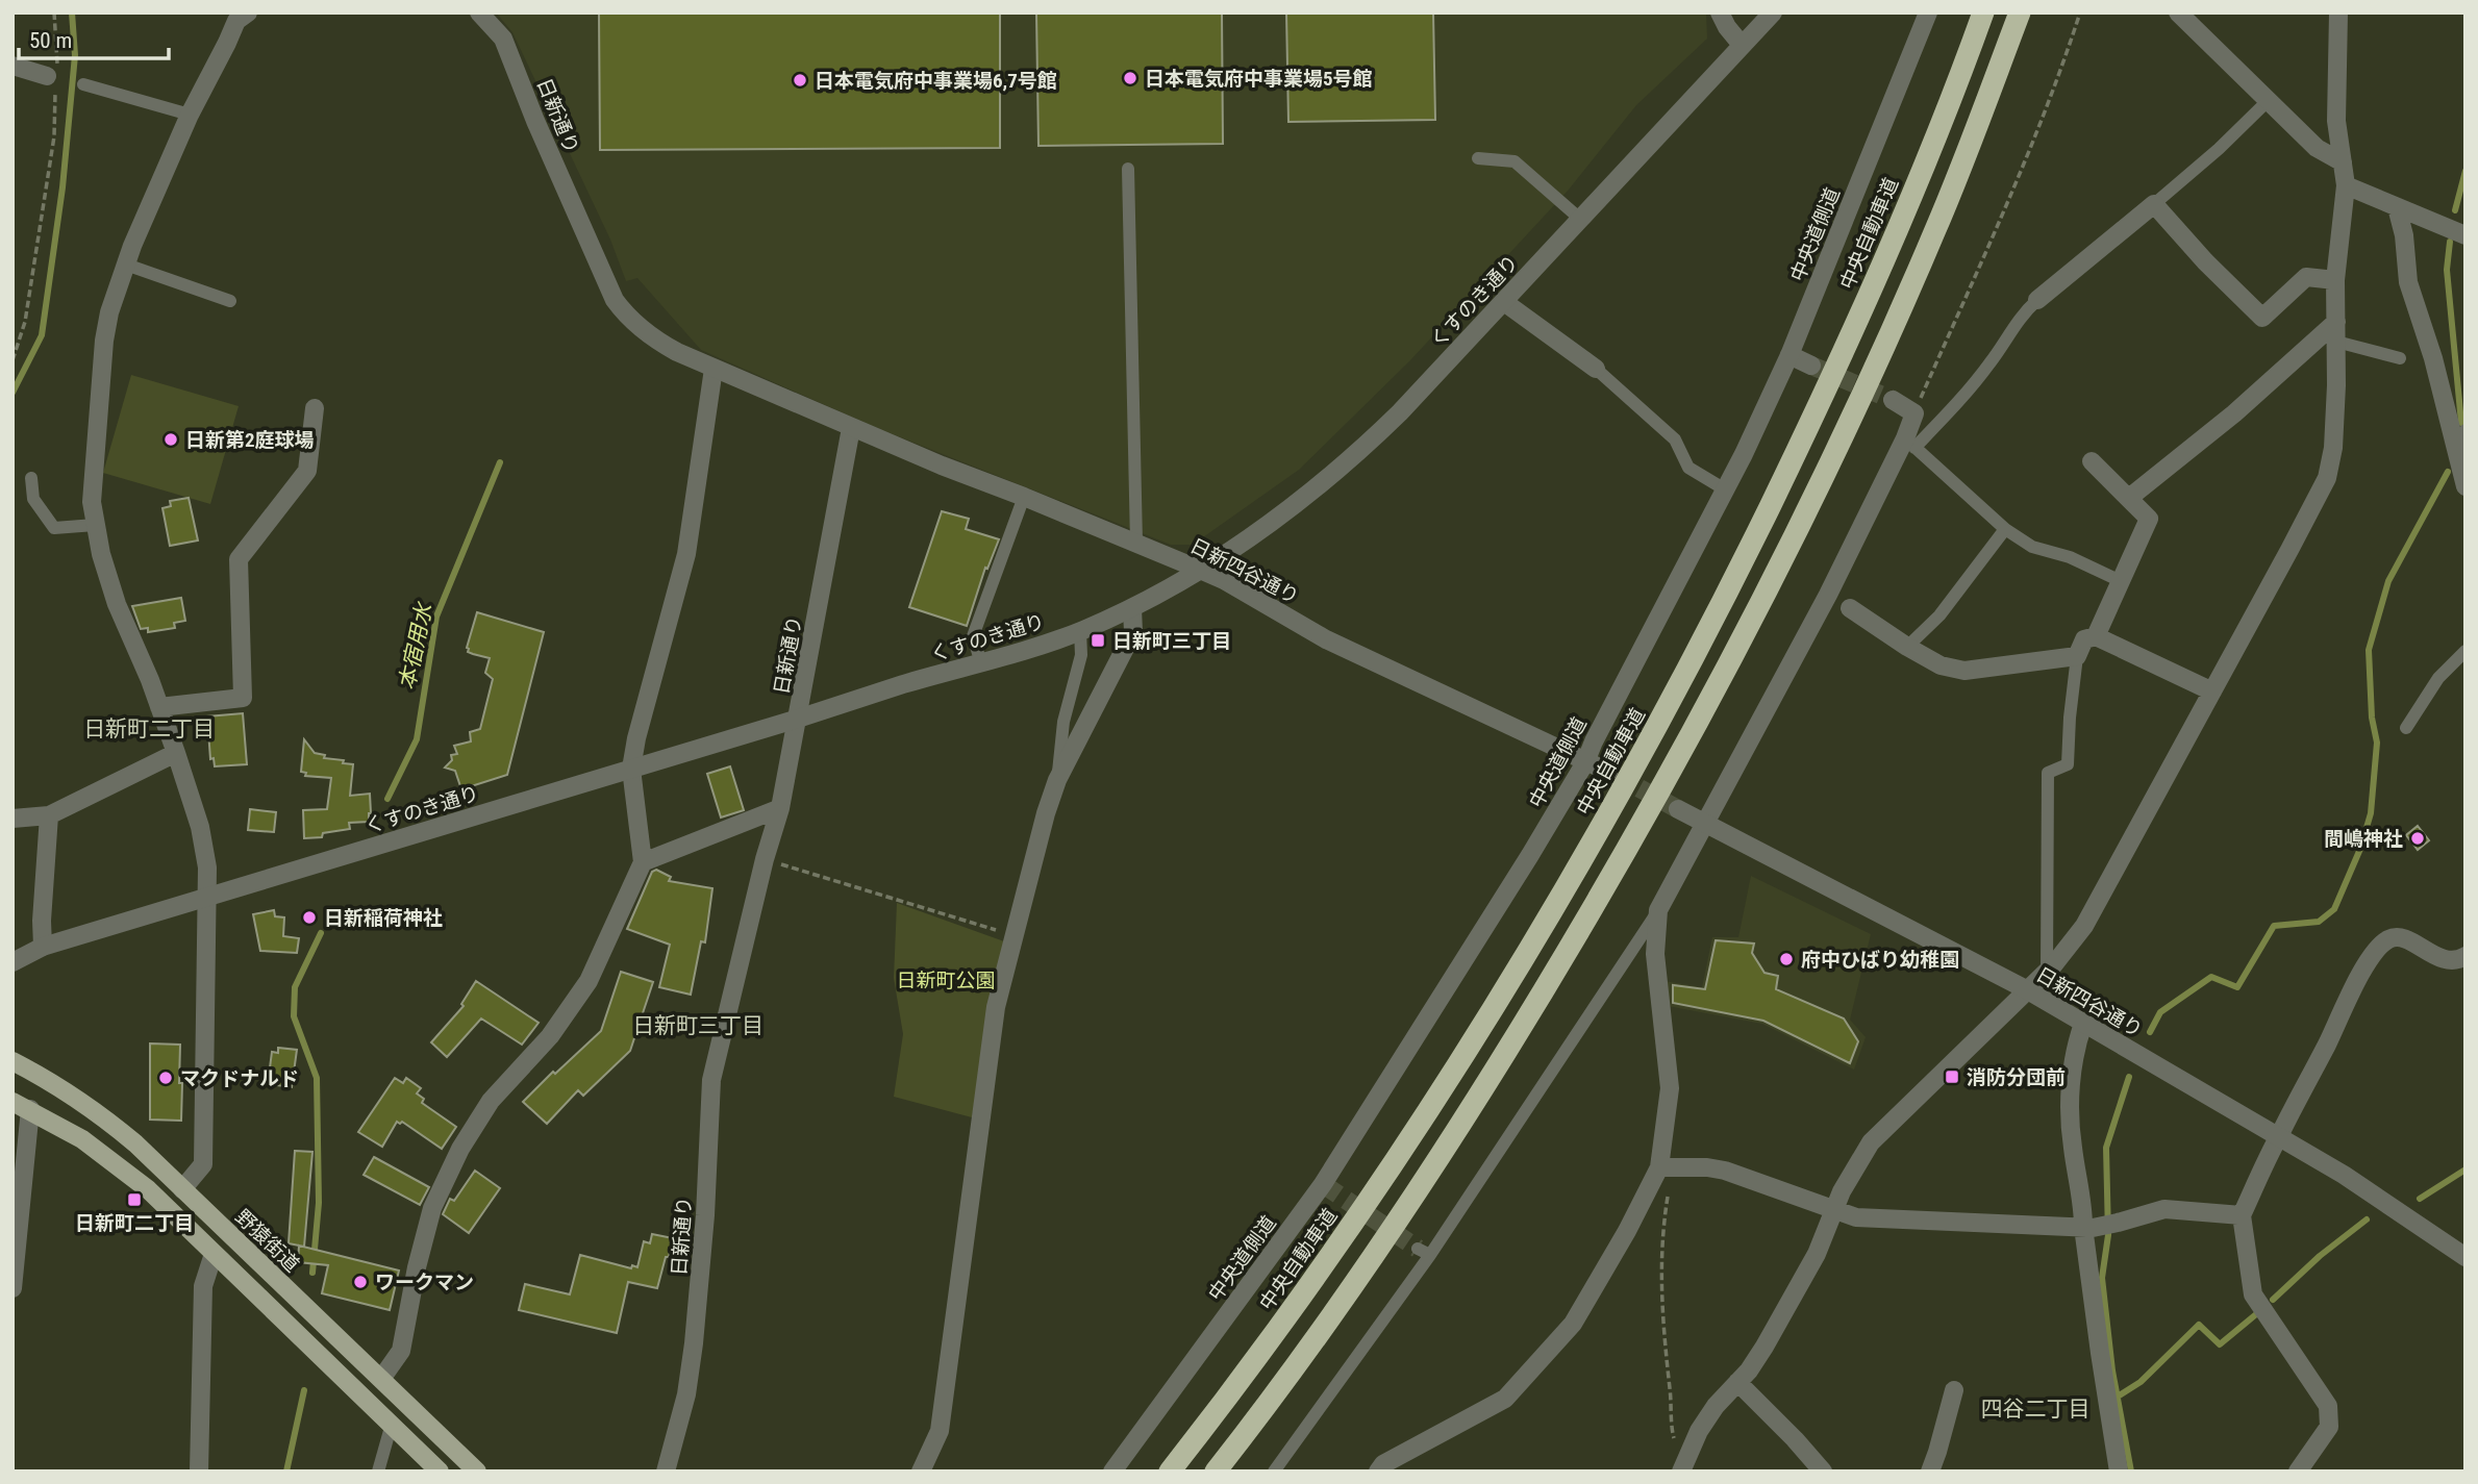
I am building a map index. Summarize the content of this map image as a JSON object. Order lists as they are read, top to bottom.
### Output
{
  "streets": {
    "highway": ["中央自動車道"],
    "main road": ["野猿街道"],
    "street": [
      "日新通り",
      "中央道側道",
      "くすのき通り",
      "日新四谷通り"
    ]
  },
  "crossings": [
    ["日新通り", "くすのき通り"],
    ["日新通り", "日新四谷通り"],
    ["中央道側道", "日新四谷通り"],
    ["くすのき通り", "日新四谷通り"]
  ],
  "districts": ["日新町二丁目", "日新町三丁目", "四谷二丁目"],
  "water": ["本宿用水"],
  "parks": ["日新町公園"],
  "places": {
    "other": [
      "日本電気府中事業場5号館",
      "日本電気府中事業場6,7号館",
      "日新第2庭球場",
      "間嶋神社",
      "日新稲荷神社",
      "府中ひばり幼稚園",
      "マクドナルド",
      "ワークマン"
    ],
    "transit": ["日新町三丁目", "消防分団前", "日新町二丁目"]
  },
  "scale_bar": "50 m"
}
